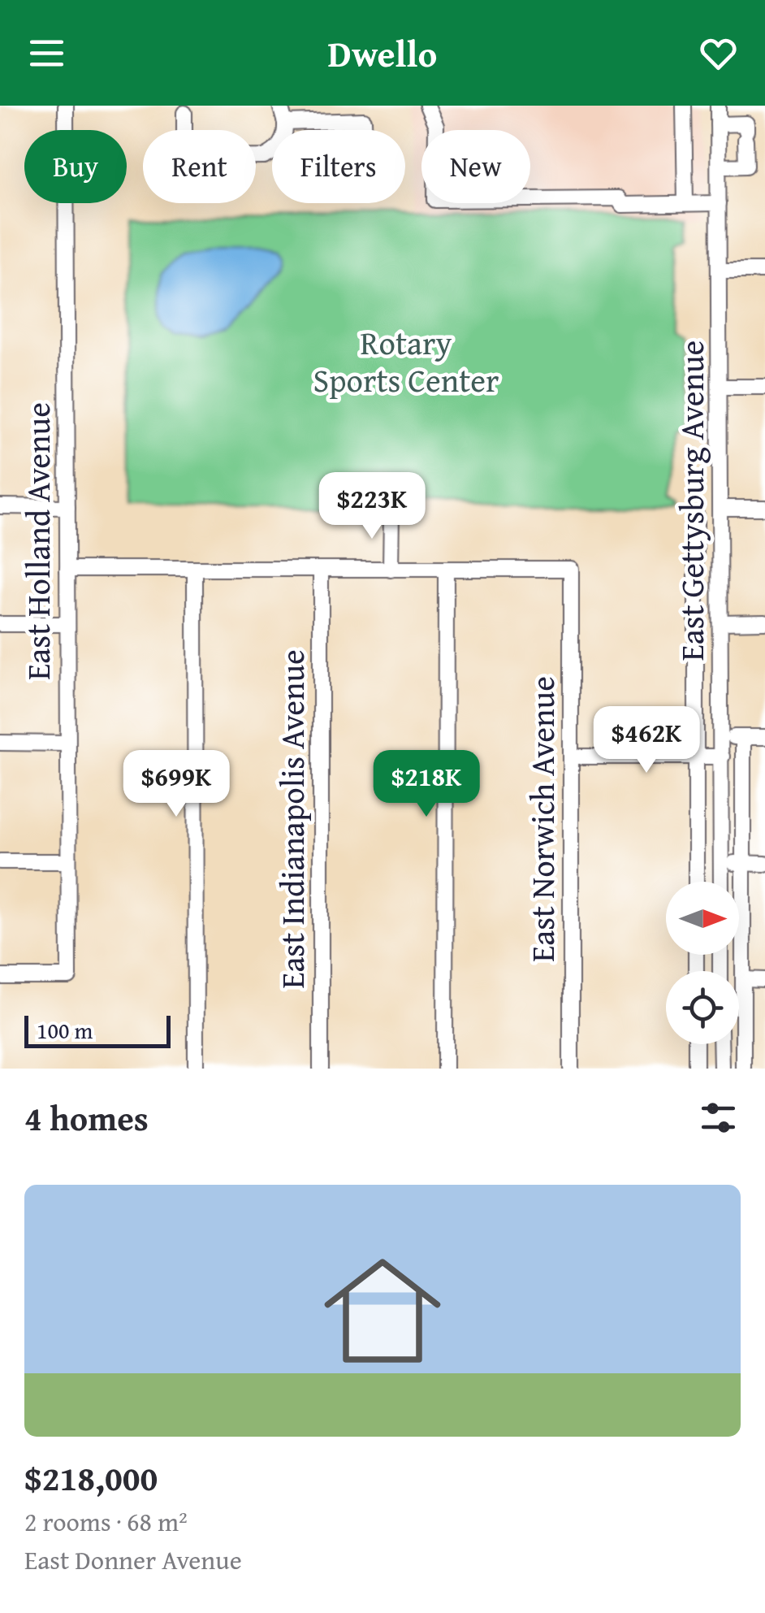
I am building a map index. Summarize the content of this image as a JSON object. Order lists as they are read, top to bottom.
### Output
{
  "streets": {
    "street": [
      "East Gettysburg Avenue",
      "East Holland Avenue",
      "East Indianapolis Avenue",
      "East Norwich Avenue"
    ]
  },
  "parks": ["Rotary Sports Center"],
  "scale_bar": "100 m",
  "north": "right",
  "page": {
    "header": "Dwello",
    "chip": [
      "Buy",
      "Rent",
      "Filters",
      "New"
    ],
    "price": [
      "$223K",
      "$462K",
      "$699K",
      "$218K"
    ],
    "scale": "100 m",
    "heading": "4 homes",
    "list": [
      {
        "name": "$218,000",
        "note": "2 rooms · 68 m² · East Donner Avenue"
      }
    ]
  }
}
